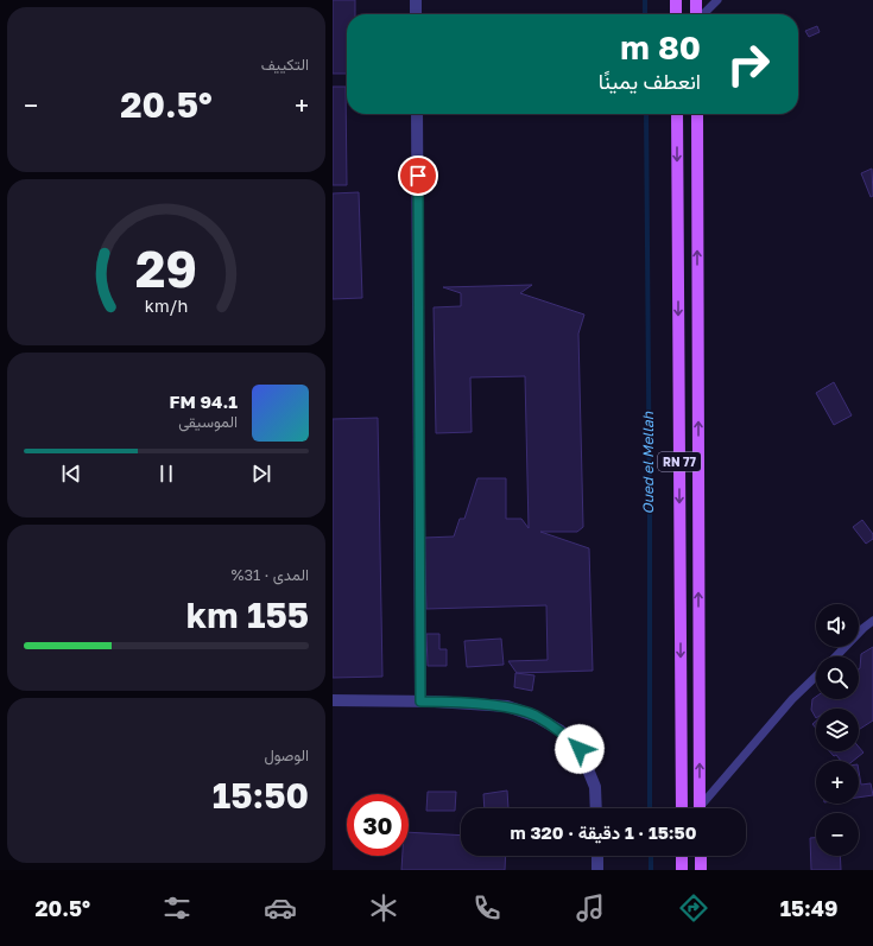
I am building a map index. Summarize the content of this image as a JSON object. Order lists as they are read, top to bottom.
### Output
{
  "streets": {
    "main road": ["RN 77"]
  },
  "water": ["Oued el Mellah"],
  "page": {
    "tile": [
      "التكييف",
      ["المدى · 31%", "155 km"],
      ["الوصول", "15:50"]
    ],
    "turn": ["80 m", "انعطف يمينًا"],
    "heat": ["−", "20.5°", "+"],
    "song": ["94.1 FM", "الموسيقى"],
    "map_buttons": ["+", "−"],
    "limit": "30",
    "trip": "15:50 · 1 دقيقة · 320 m",
    "tabs": ["15:49", "20.5°"],
    "gauge": ["29", "km/h"]
  }
}
